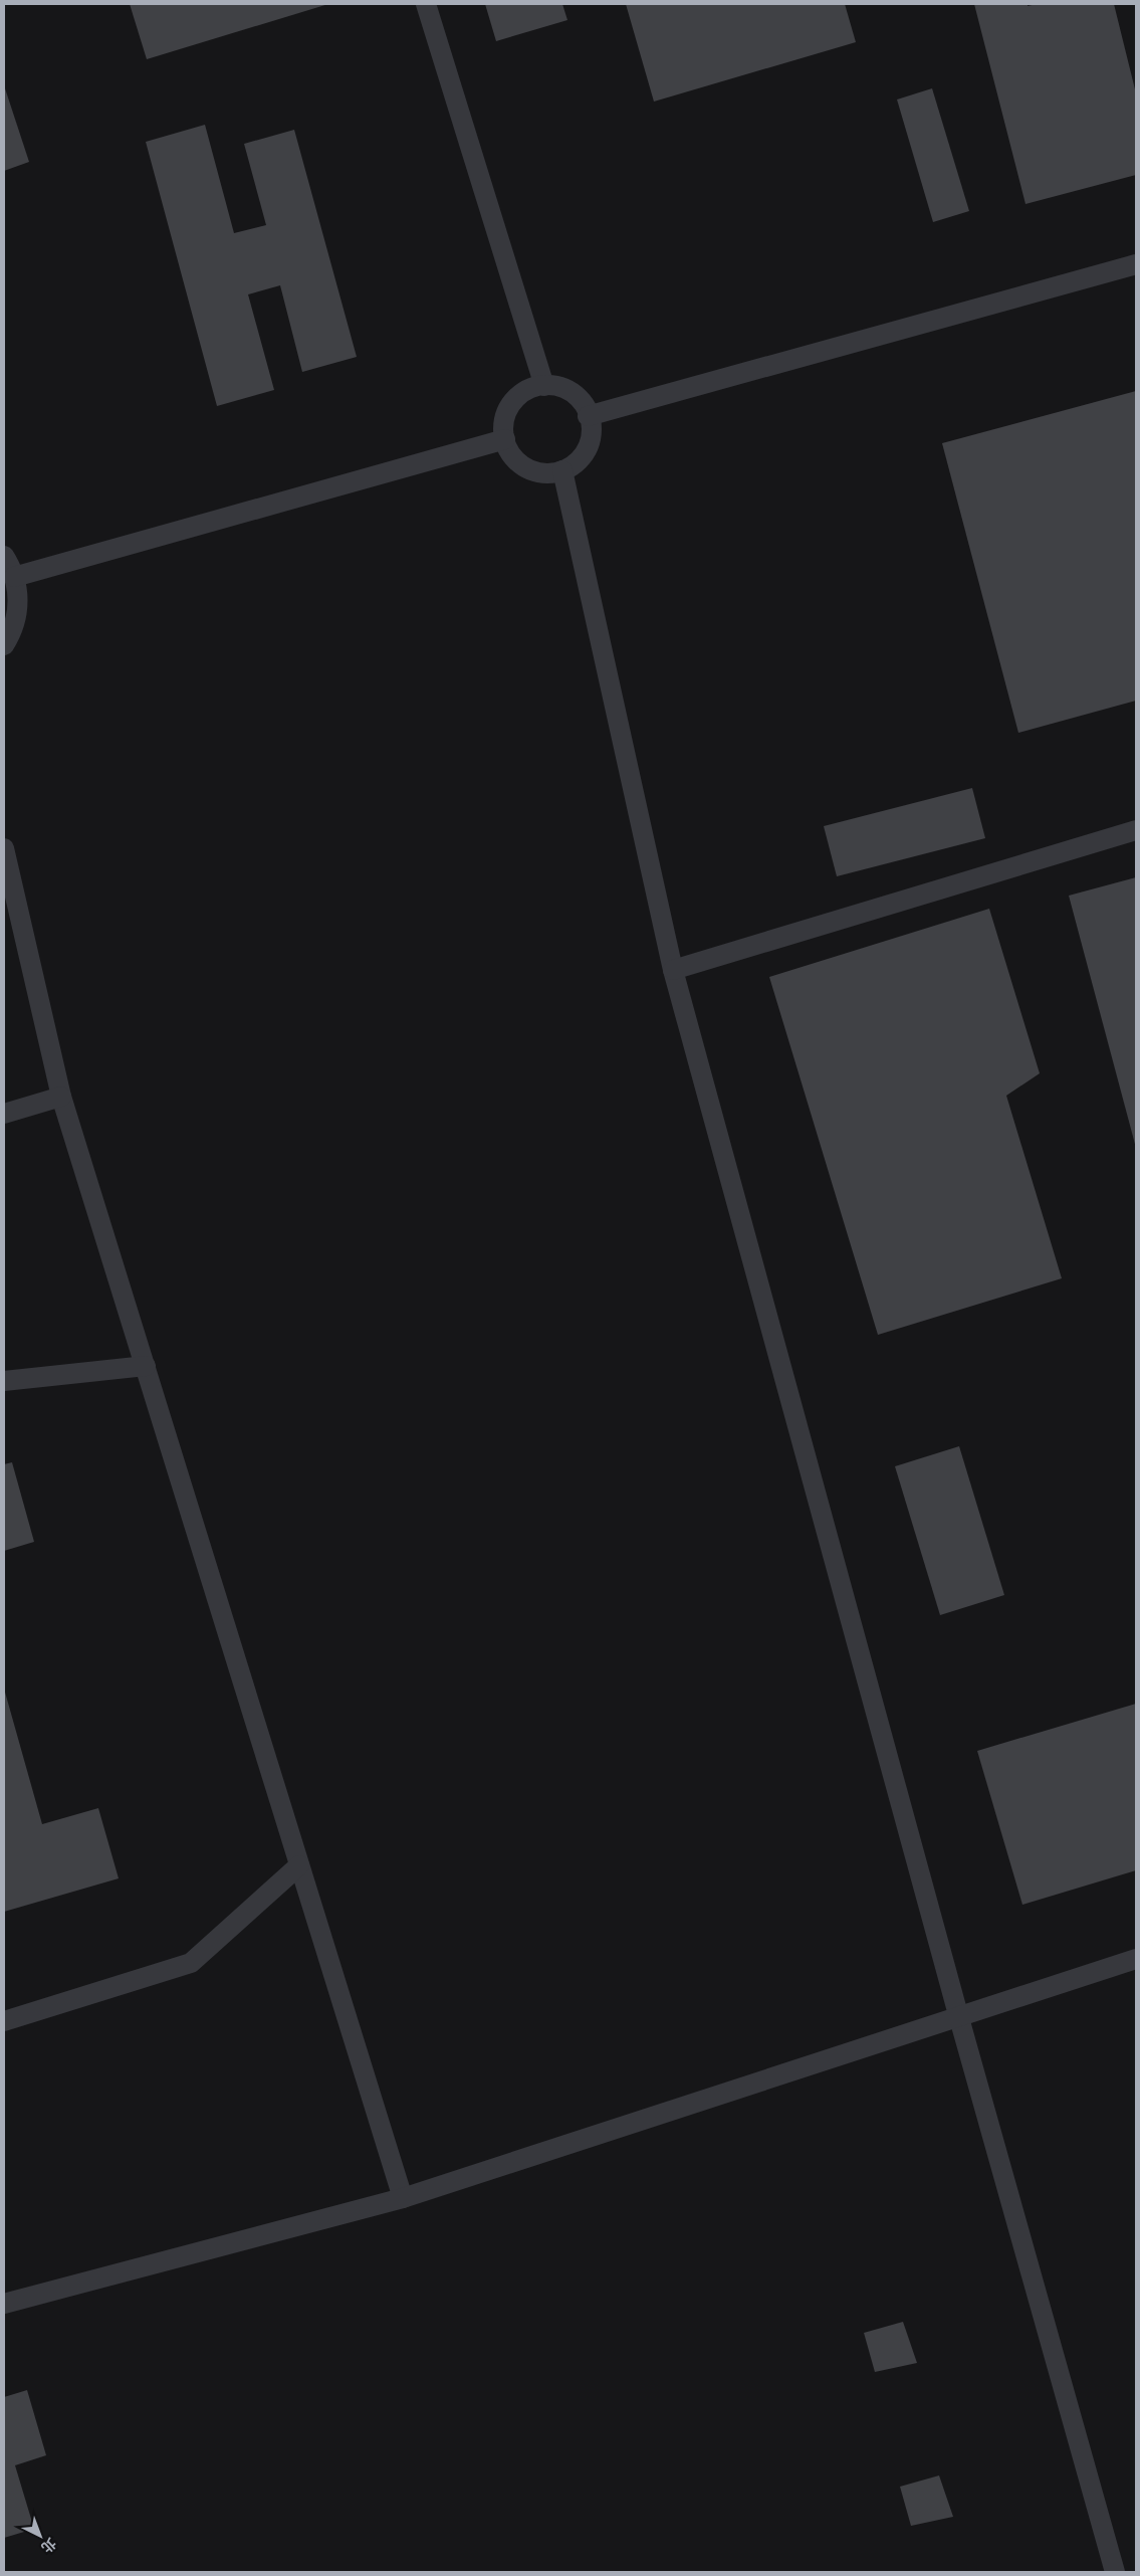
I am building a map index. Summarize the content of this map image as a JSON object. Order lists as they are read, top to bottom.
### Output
{
  "north": "bottom right"
}
